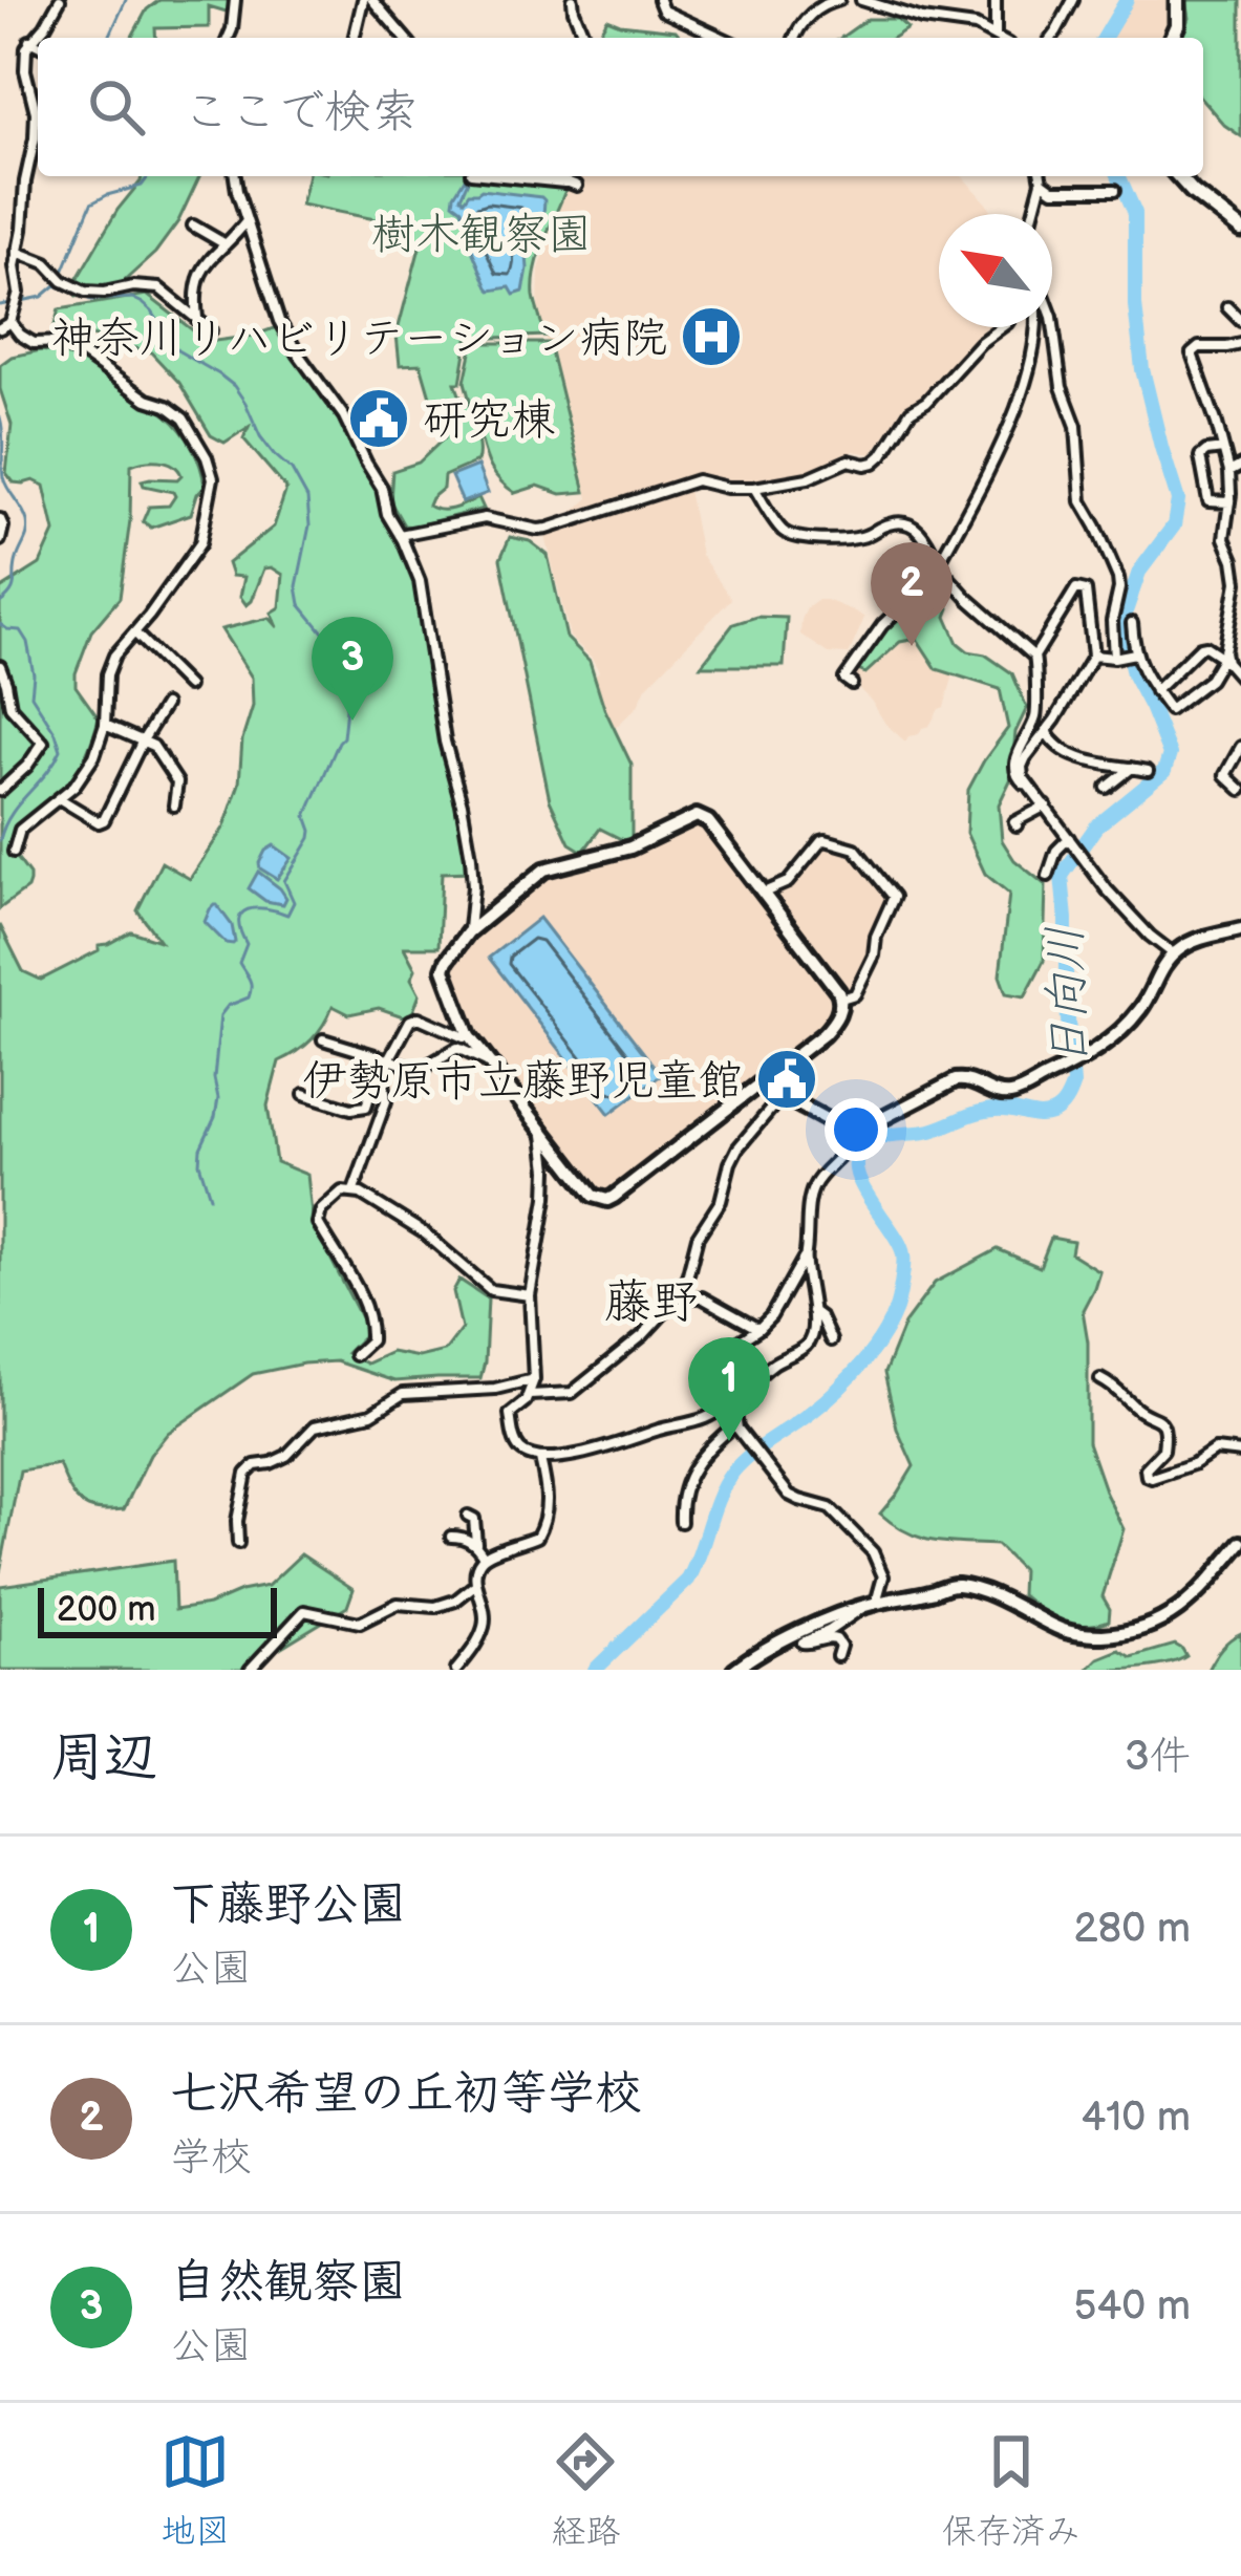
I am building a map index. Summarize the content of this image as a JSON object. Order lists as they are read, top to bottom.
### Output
{
  "districts": ["藤野"],
  "water": ["日向川"],
  "parks": ["樹木観察園"],
  "places": {
    "hospital": ["神奈川リハビリテーション病院"],
    "public building": ["研究棟", "伊勢原市立藤野児童館"]
  },
  "scale_bar": "200 m",
  "north": "top left",
  "page": {
    "search": "ここで検索",
    "pins": ["2", "3", "1"],
    "scale": "200 m",
    "heading": ["周辺", "3件"],
    "list": [
      {
        "mark": "1",
        "name": "下藤野公園",
        "note": "公園",
        "value": "280 m"
      },
      {
        "mark": "2",
        "name": "七沢希望の丘初等学校",
        "note": "学校",
        "value": "410 m"
      },
      {
        "mark": "3",
        "name": "自然観察園",
        "note": "公園",
        "value": "540 m"
      }
    ],
    "nav": ["地図", "経路", "保存済み"]
  }
}
